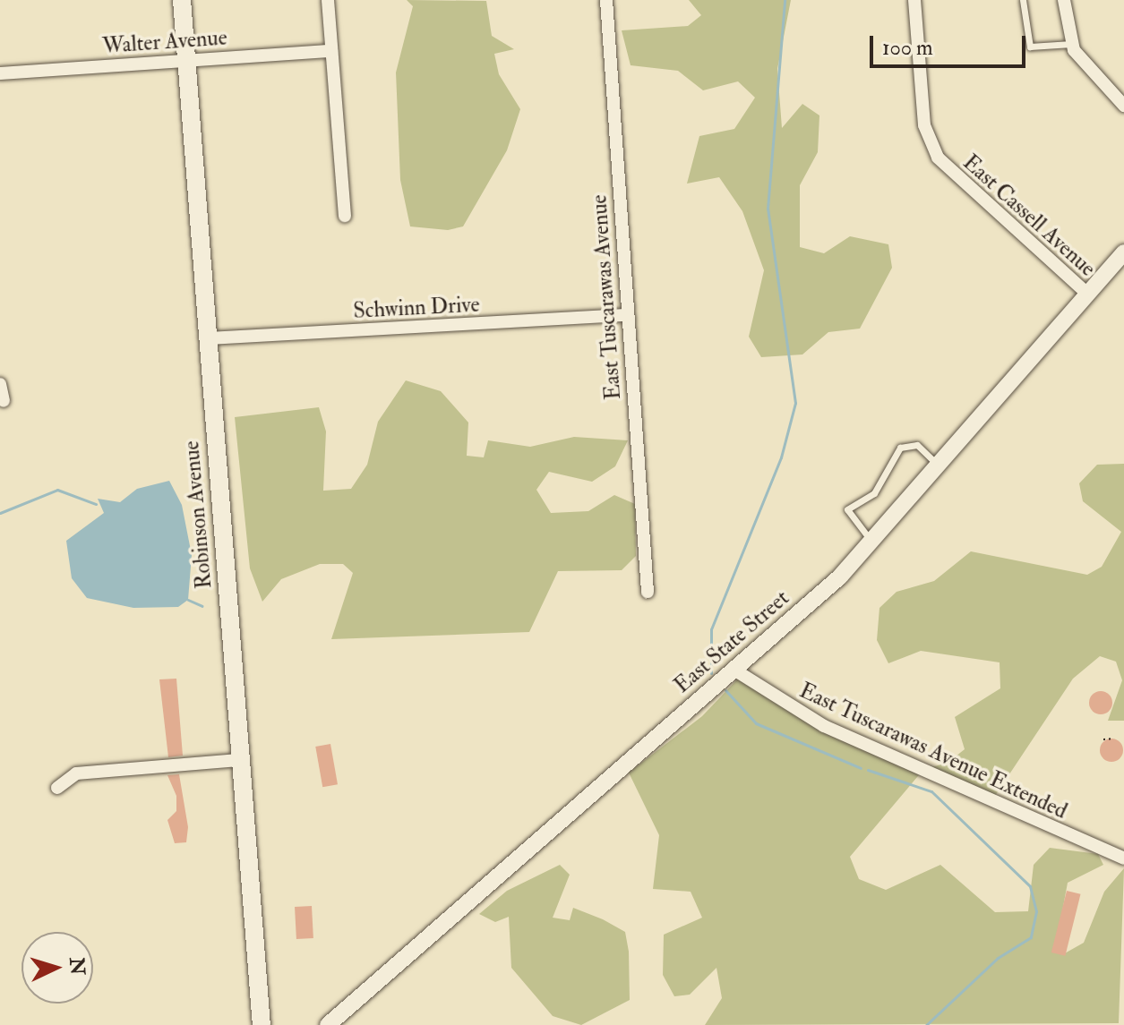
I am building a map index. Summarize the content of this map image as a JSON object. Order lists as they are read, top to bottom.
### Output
{
  "streets": {
    "main road": ["Robinson Avenue"],
    "street": [
      "Walter Avenue",
      "East Cassell Avenue",
      "East Tuscarawas Avenue",
      "Schwinn Drive",
      "East State Street",
      "East Tuscarawas Avenue Extended"
    ]
  },
  "crossings": [
    ["Walter Avenue", "Robinson Avenue"],
    ["East Cassell Avenue", "East State Street"],
    ["East Tuscarawas Avenue", "Schwinn Drive"],
    ["Schwinn Drive", "Robinson Avenue"],
    ["East State Street", "East Tuscarawas Avenue Extended"]
  ],
  "scale_bar": "100 m",
  "north": "right"
}
